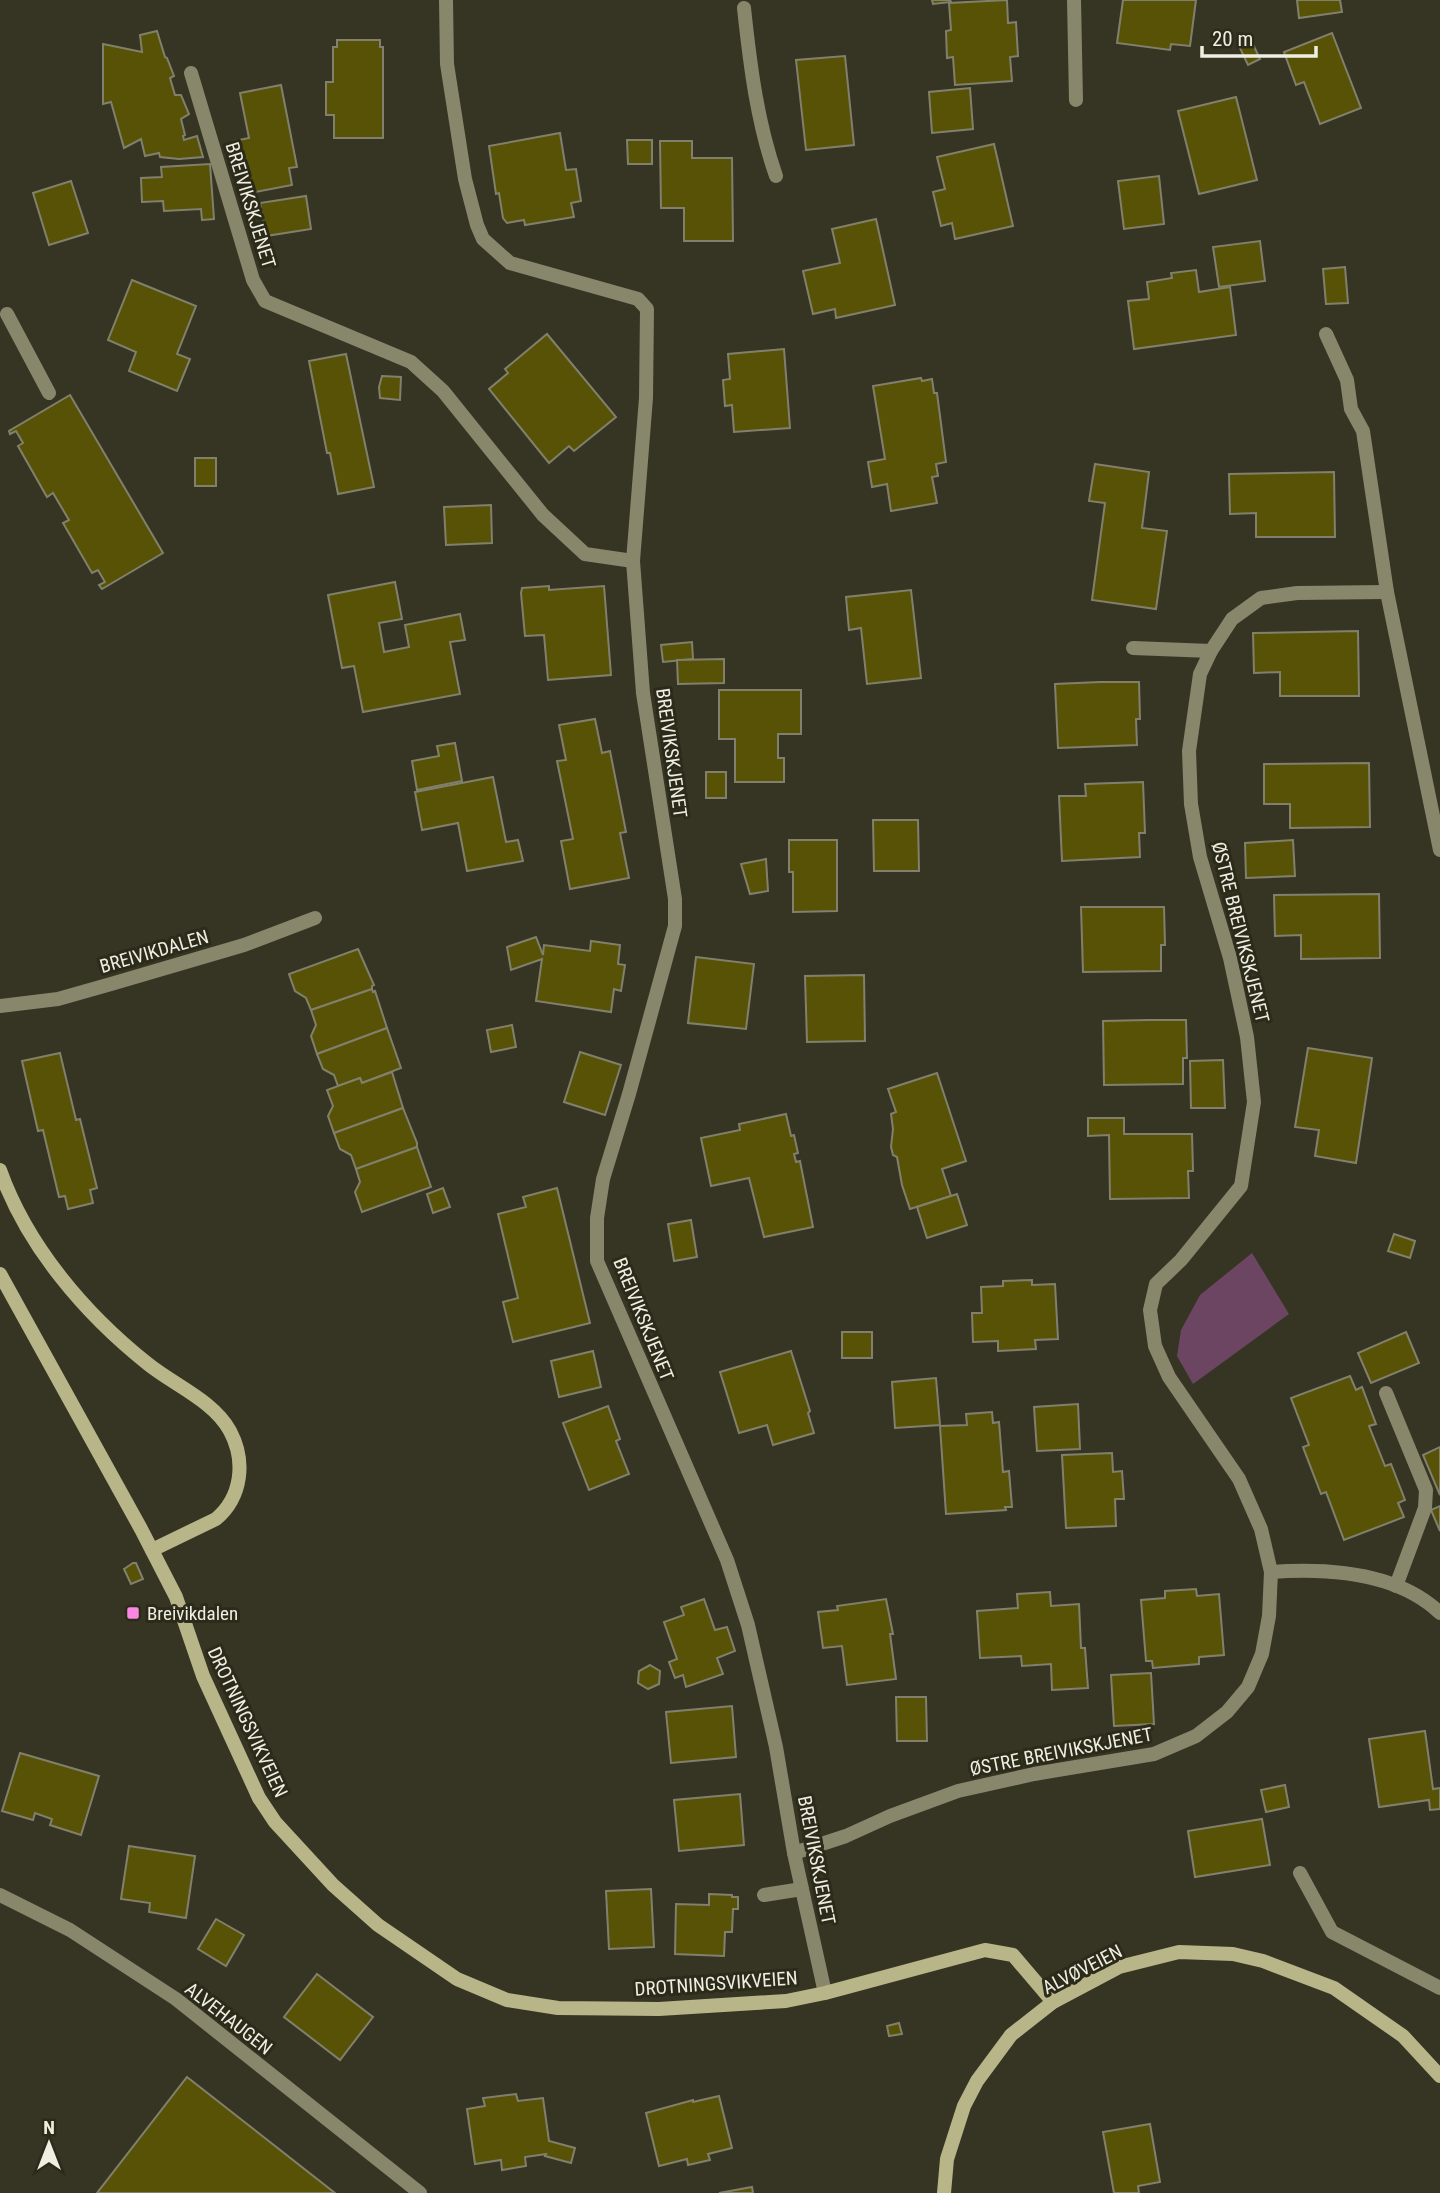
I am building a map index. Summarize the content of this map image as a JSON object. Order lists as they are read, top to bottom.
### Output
{
  "streets": {
    "main road": ["DROTNINGSVIKVEIEN", "ALVØVEIEN"],
    "street": [
      "BREIVIKSKJENET",
      "ØSTRE BREIVIKSKJENET",
      "BREIVIKDALEN",
      "ALVEHAUGEN"
    ]
  },
  "crossings": [
    ["BREIVIKSKJENET", "ØSTRE BREIVIKSKJENET"],
    ["BREIVIKSKJENET", "DROTNINGSVIKVEIEN"],
    ["DROTNINGSVIKVEIEN", "ALVØVEIEN"]
  ],
  "places": {
    "transit": ["Breivikdalen"]
  },
  "scale_bar": "20 m",
  "north": "top"
}
